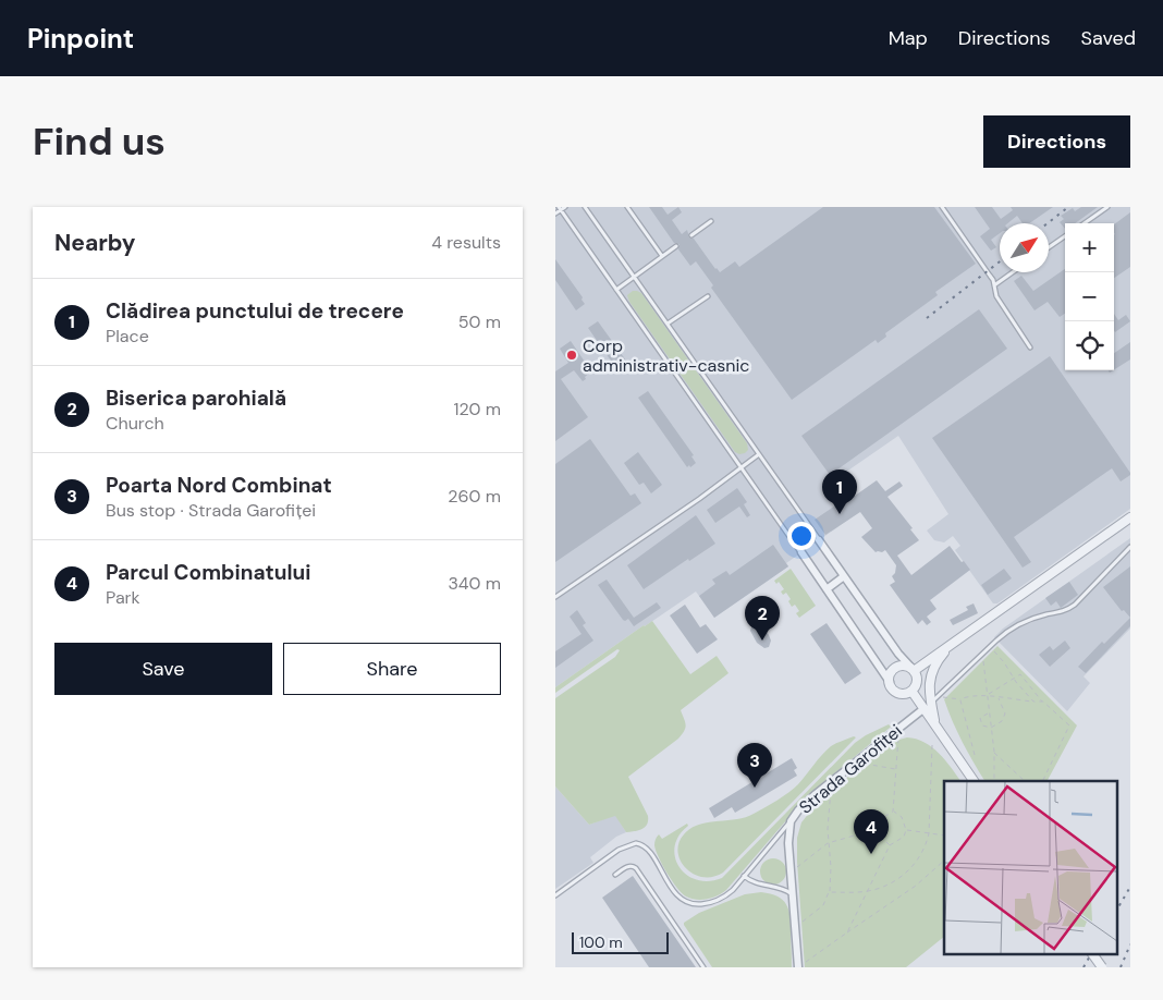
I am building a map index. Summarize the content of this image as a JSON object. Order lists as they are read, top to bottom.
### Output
{
  "streets": {
    "street": ["Strada Garofiței"]
  },
  "places": ["Corp administrativ-casnic"],
  "scale_bar": "100 m",
  "north": "top right",
  "page": {
    "header": "Pinpoint",
    "nav": ["Map", "Directions", "Saved"],
    "buttons": [
      "Directions",
      ["Save", "Share"]
    ],
    "title": "Find us",
    "heading": ["Nearby", "4 results"],
    "map_buttons": ["+", "−"],
    "list": [
      {
        "mark": "1",
        "name": "Clădirea punctului de trecere",
        "note": "Place",
        "value": "50 m"
      },
      {
        "mark": "2",
        "name": "Biserica parohială",
        "note": "Church",
        "value": "120 m"
      },
      {
        "mark": "3",
        "name": "Poarta Nord Combinat",
        "note": "Bus stop · Strada Garofiței",
        "value": "260 m"
      },
      {
        "mark": "4",
        "name": "Parcul Combinatului",
        "note": "Park",
        "value": "340 m"
      }
    ],
    "pins": [
      "1",
      "2",
      "3",
      "4"
    ],
    "scale": "100 m"
  }
}
